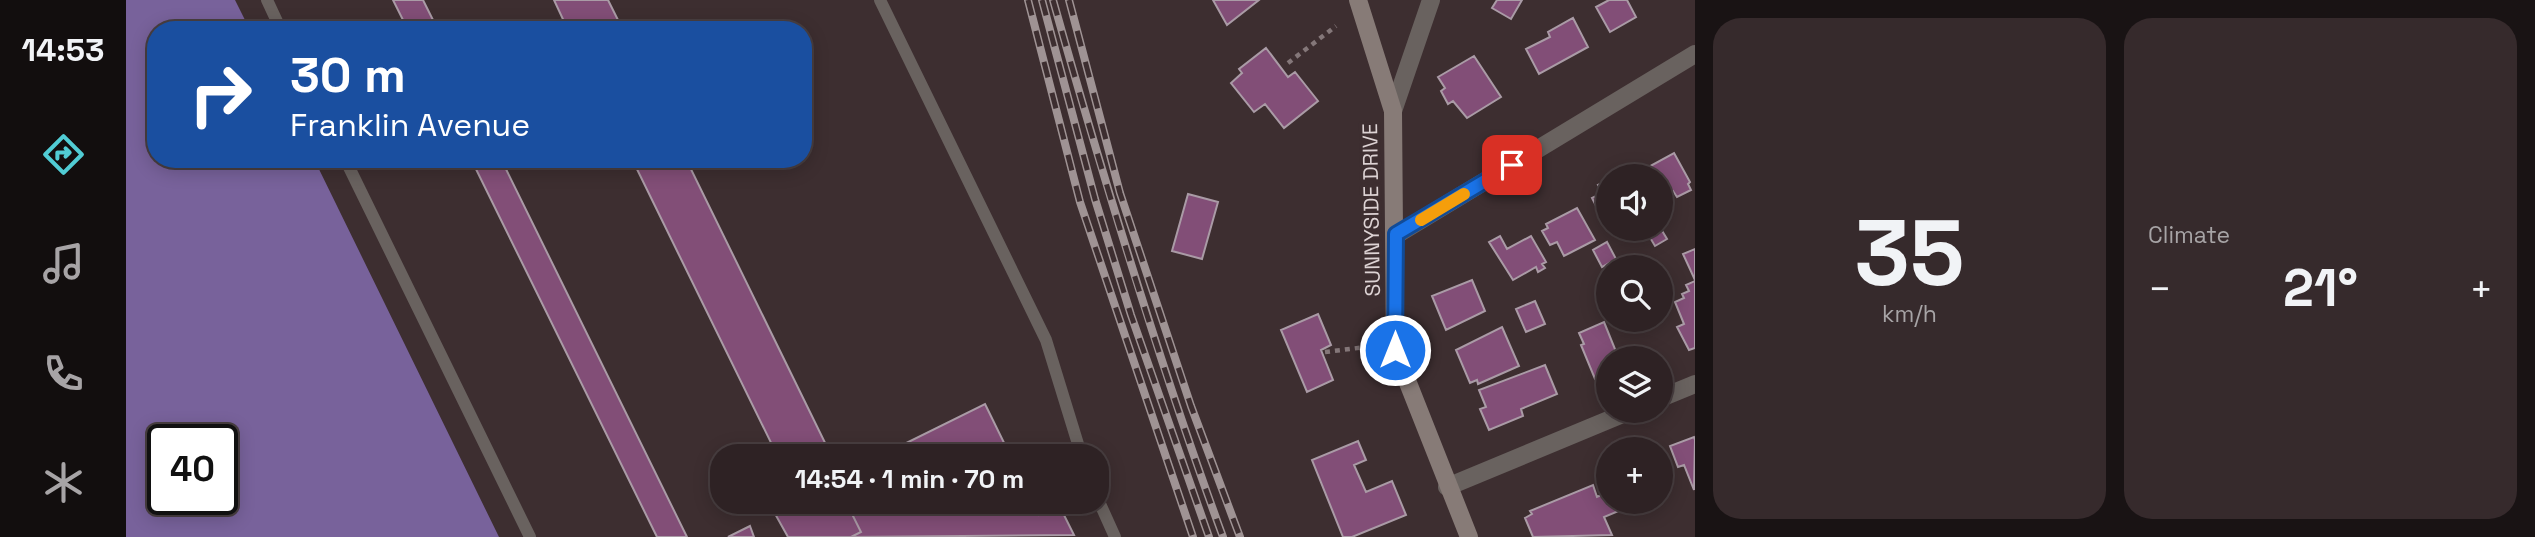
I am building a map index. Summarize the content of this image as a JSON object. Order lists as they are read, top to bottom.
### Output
{
  "streets": {
    "street": ["SUNNYSIDE DRIVE"]
  },
  "page": {
    "tabs": "14:53",
    "tile": [
      ["35", "km/h"],
      "Climate"
    ],
    "turn": ["30 m", "Franklin Avenue"],
    "map_buttons": "+",
    "heat": ["−", "21°", "+"],
    "limit": "40",
    "trip": "14:54 · 1 min · 70 m"
  }
}
